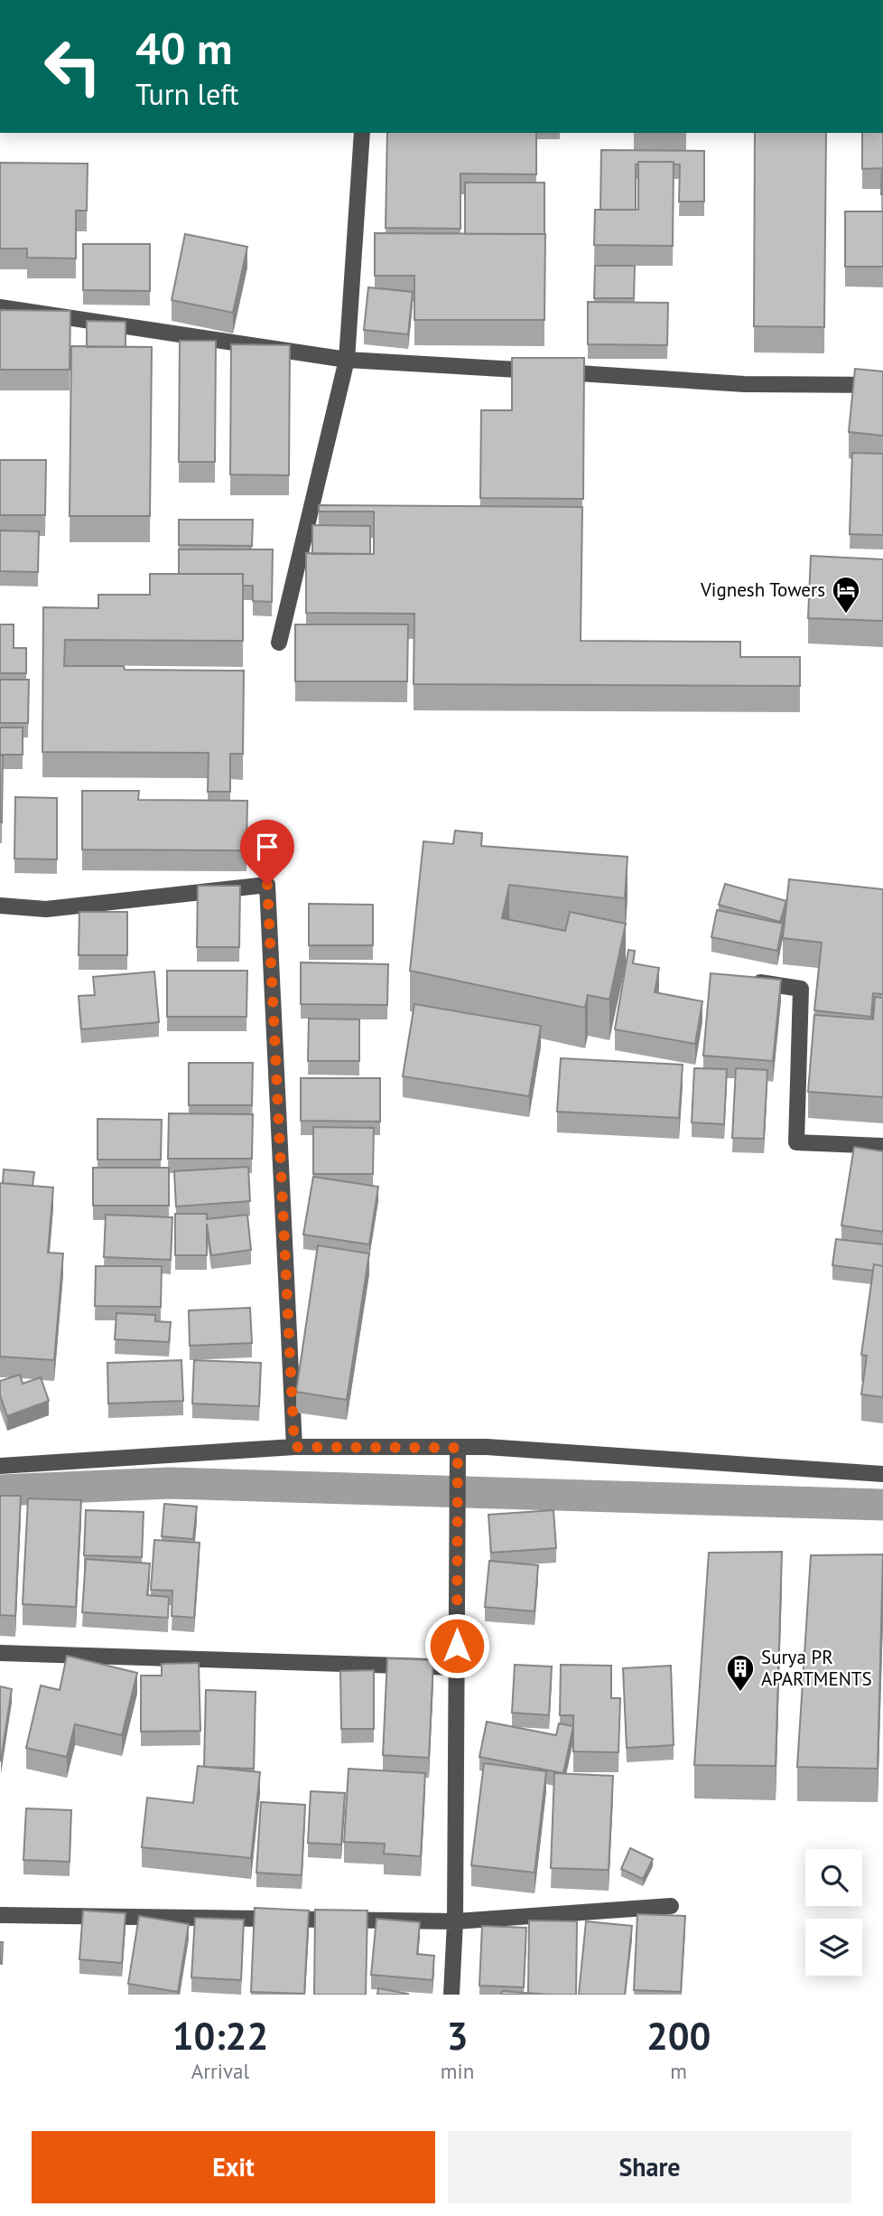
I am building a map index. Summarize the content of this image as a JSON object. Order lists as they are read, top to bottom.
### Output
{
  "places": {
    "hotel": ["Vignesh Towers"],
    "building": ["Surya PR APARTMENTS"]
  },
  "page": {
    "turn": ["40 m", "Turn left"],
    "eta": [
      "10:22",
      "Arrival",
      "3",
      "min",
      "200",
      "m"
    ],
    "buttons": ["Exit", "Share"]
  }
}
